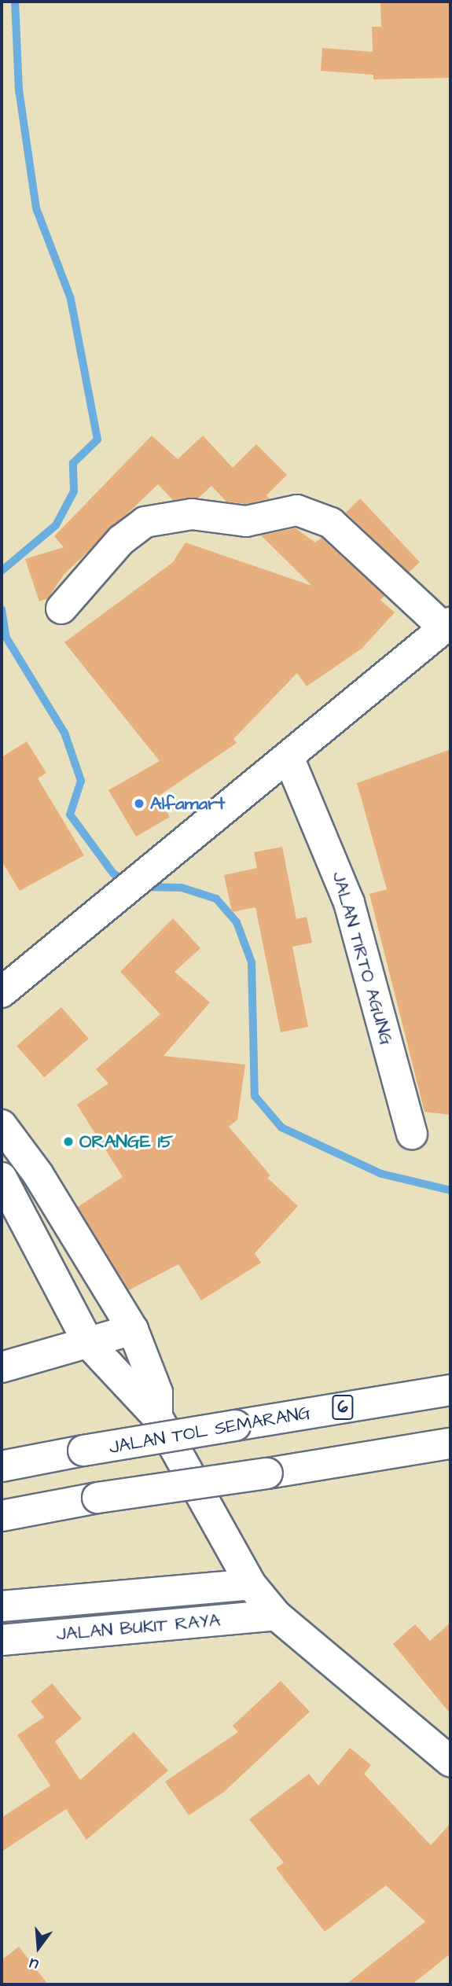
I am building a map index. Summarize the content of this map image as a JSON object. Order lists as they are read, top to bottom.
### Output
{
  "streets": {
    "main road": [
      "JALAN TIRTO AGUNG",
      "6",
      "JALAN TOL SEMARANG",
      "JALAN BUKIT RAYA"
    ]
  },
  "places": ["Alfamart", "ORANGE 15"],
  "north": "bottom"
}
